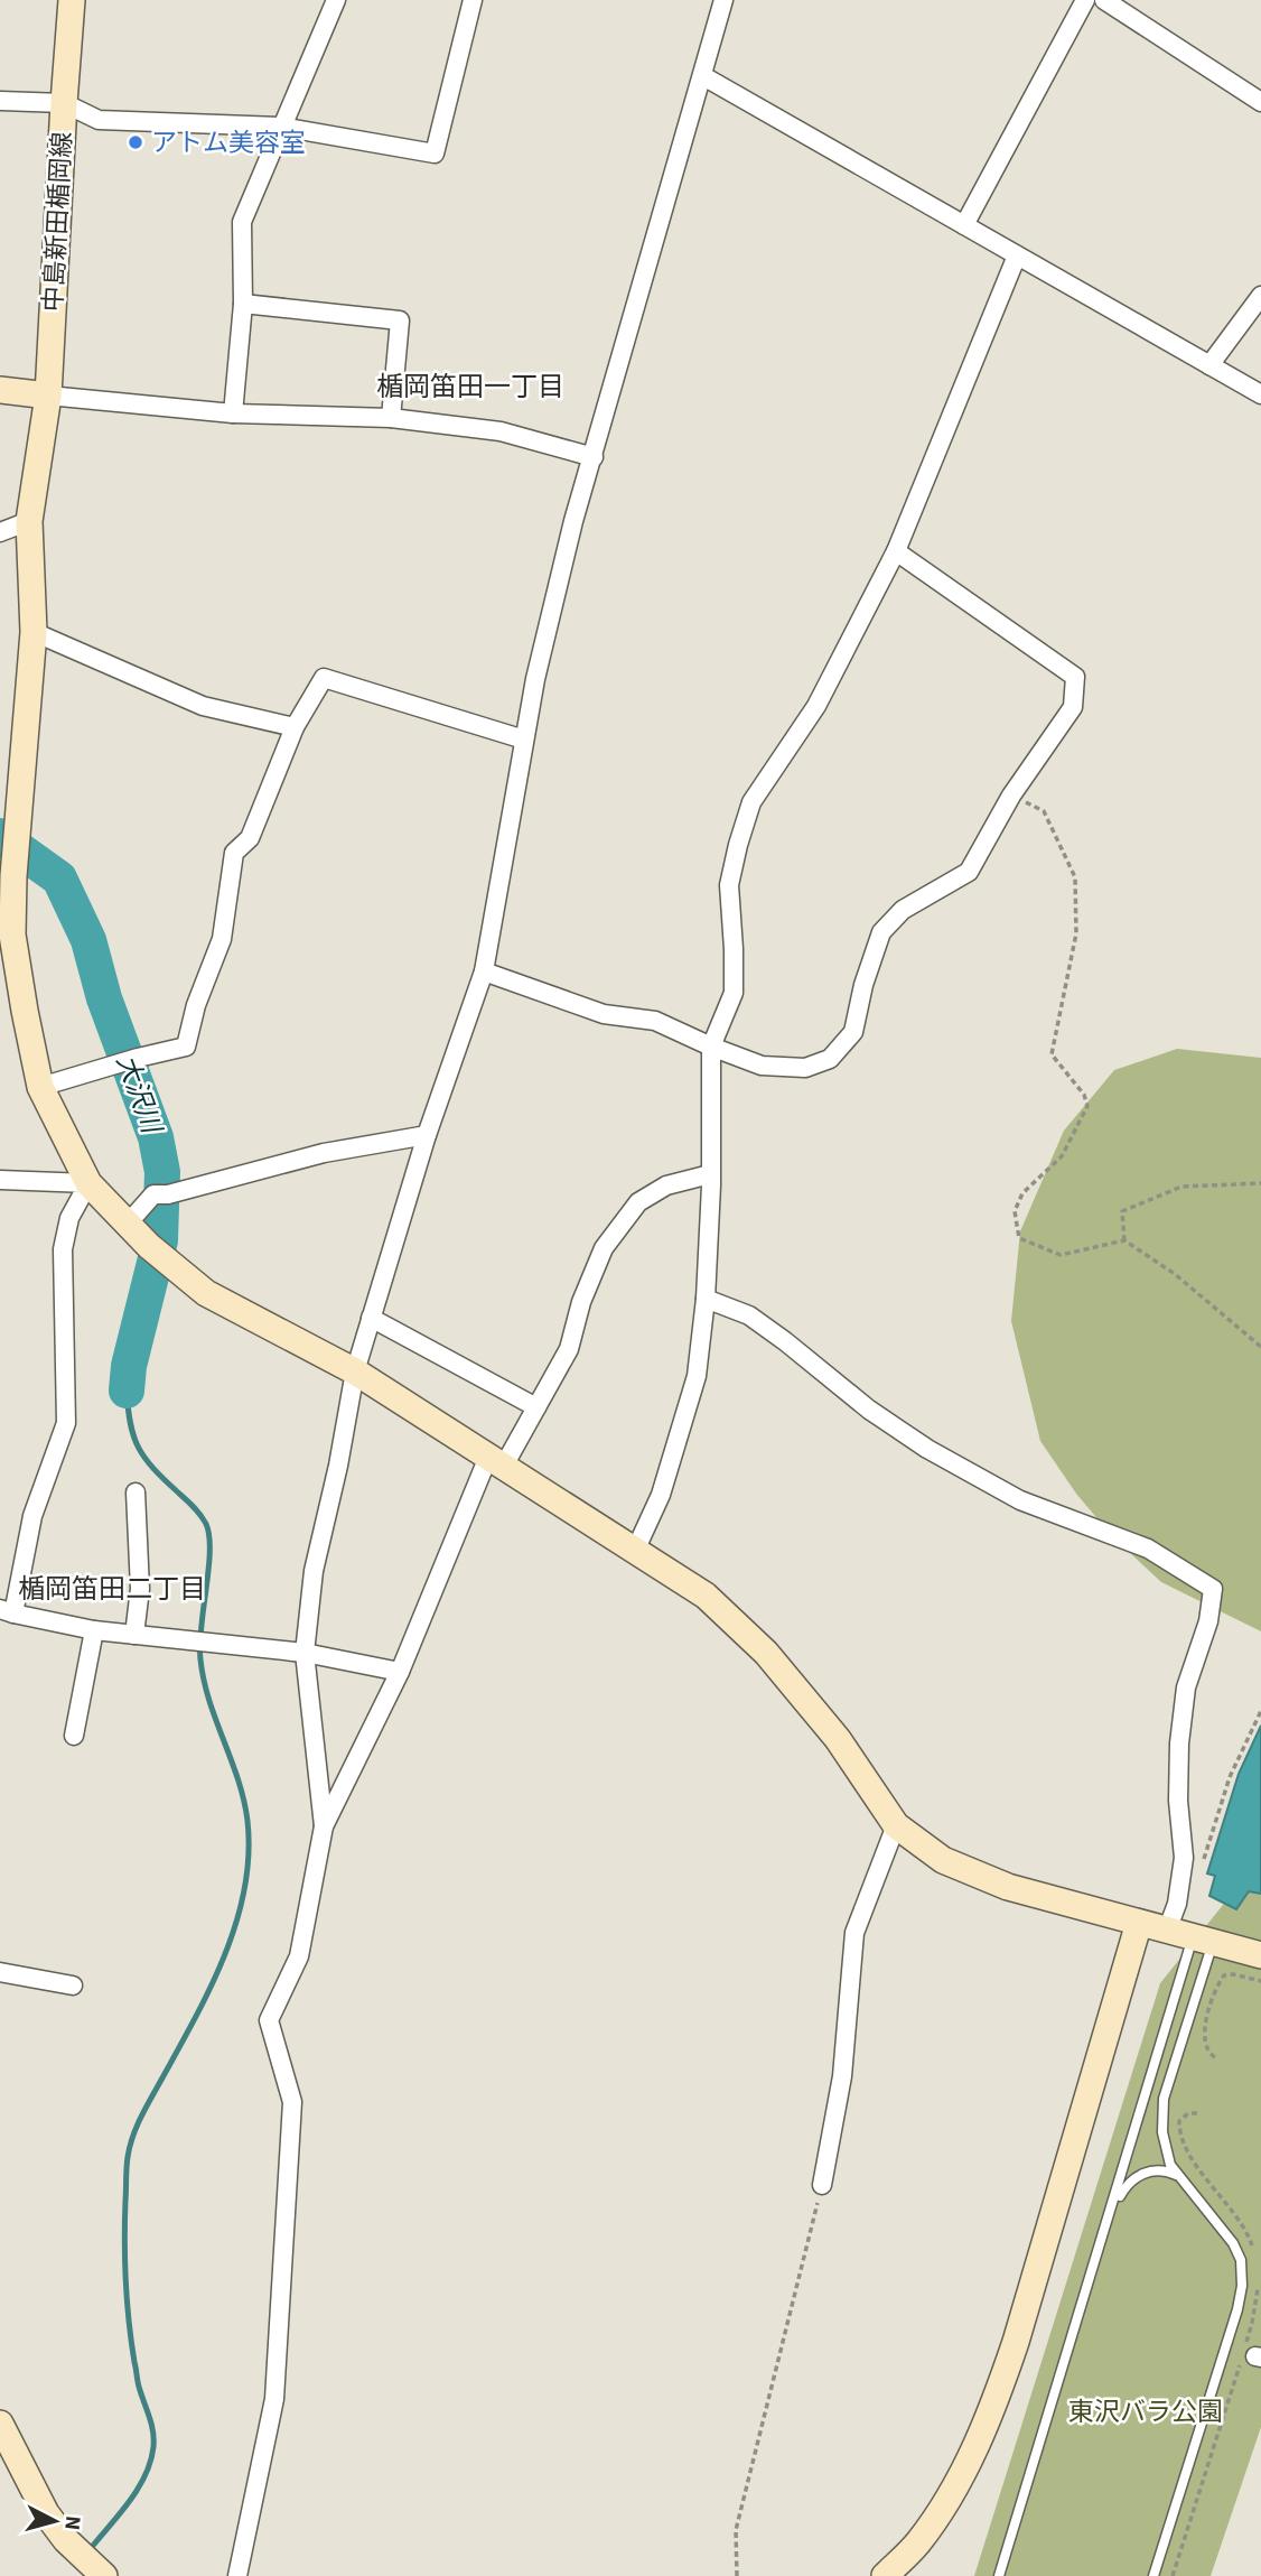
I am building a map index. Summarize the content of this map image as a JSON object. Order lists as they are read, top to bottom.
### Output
{
  "streets": {
    "street": ["中島新田楯岡線"]
  },
  "districts": ["楯岡笛田一丁目", "楯岡笛田二丁目"],
  "water": ["大沢川"],
  "parks": ["東沢バラ公園"],
  "places": ["アトム美容室"],
  "north": "right"
}
